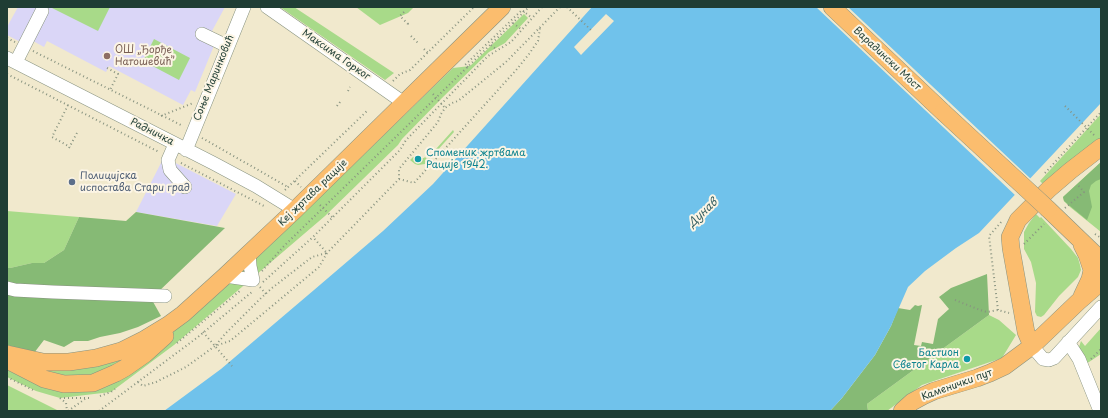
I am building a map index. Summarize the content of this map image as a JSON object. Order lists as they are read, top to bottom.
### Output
{
  "streets": {
    "main road": ["Варадински Мост", "Кеј жртава рације", "Каменички пут"],
    "street": ["Максима Горког", "Соње Маринковић", "Радничка"]
  },
  "crossings": [
    ["Максима Горког", "Кеј жртава рације"],
    ["Соње Маринковић", "Радничка"],
    ["Радничка", "Кеј жртава рације"]
  ],
  "water": ["Дунав"],
  "places": [
    "ОШ „Ђорђе Натошевић”",
    "Споменик жртвама Рације 1942.",
    "Полицијска испостава Стари град",
    "Бастион Светог Карла"
  ]
}
